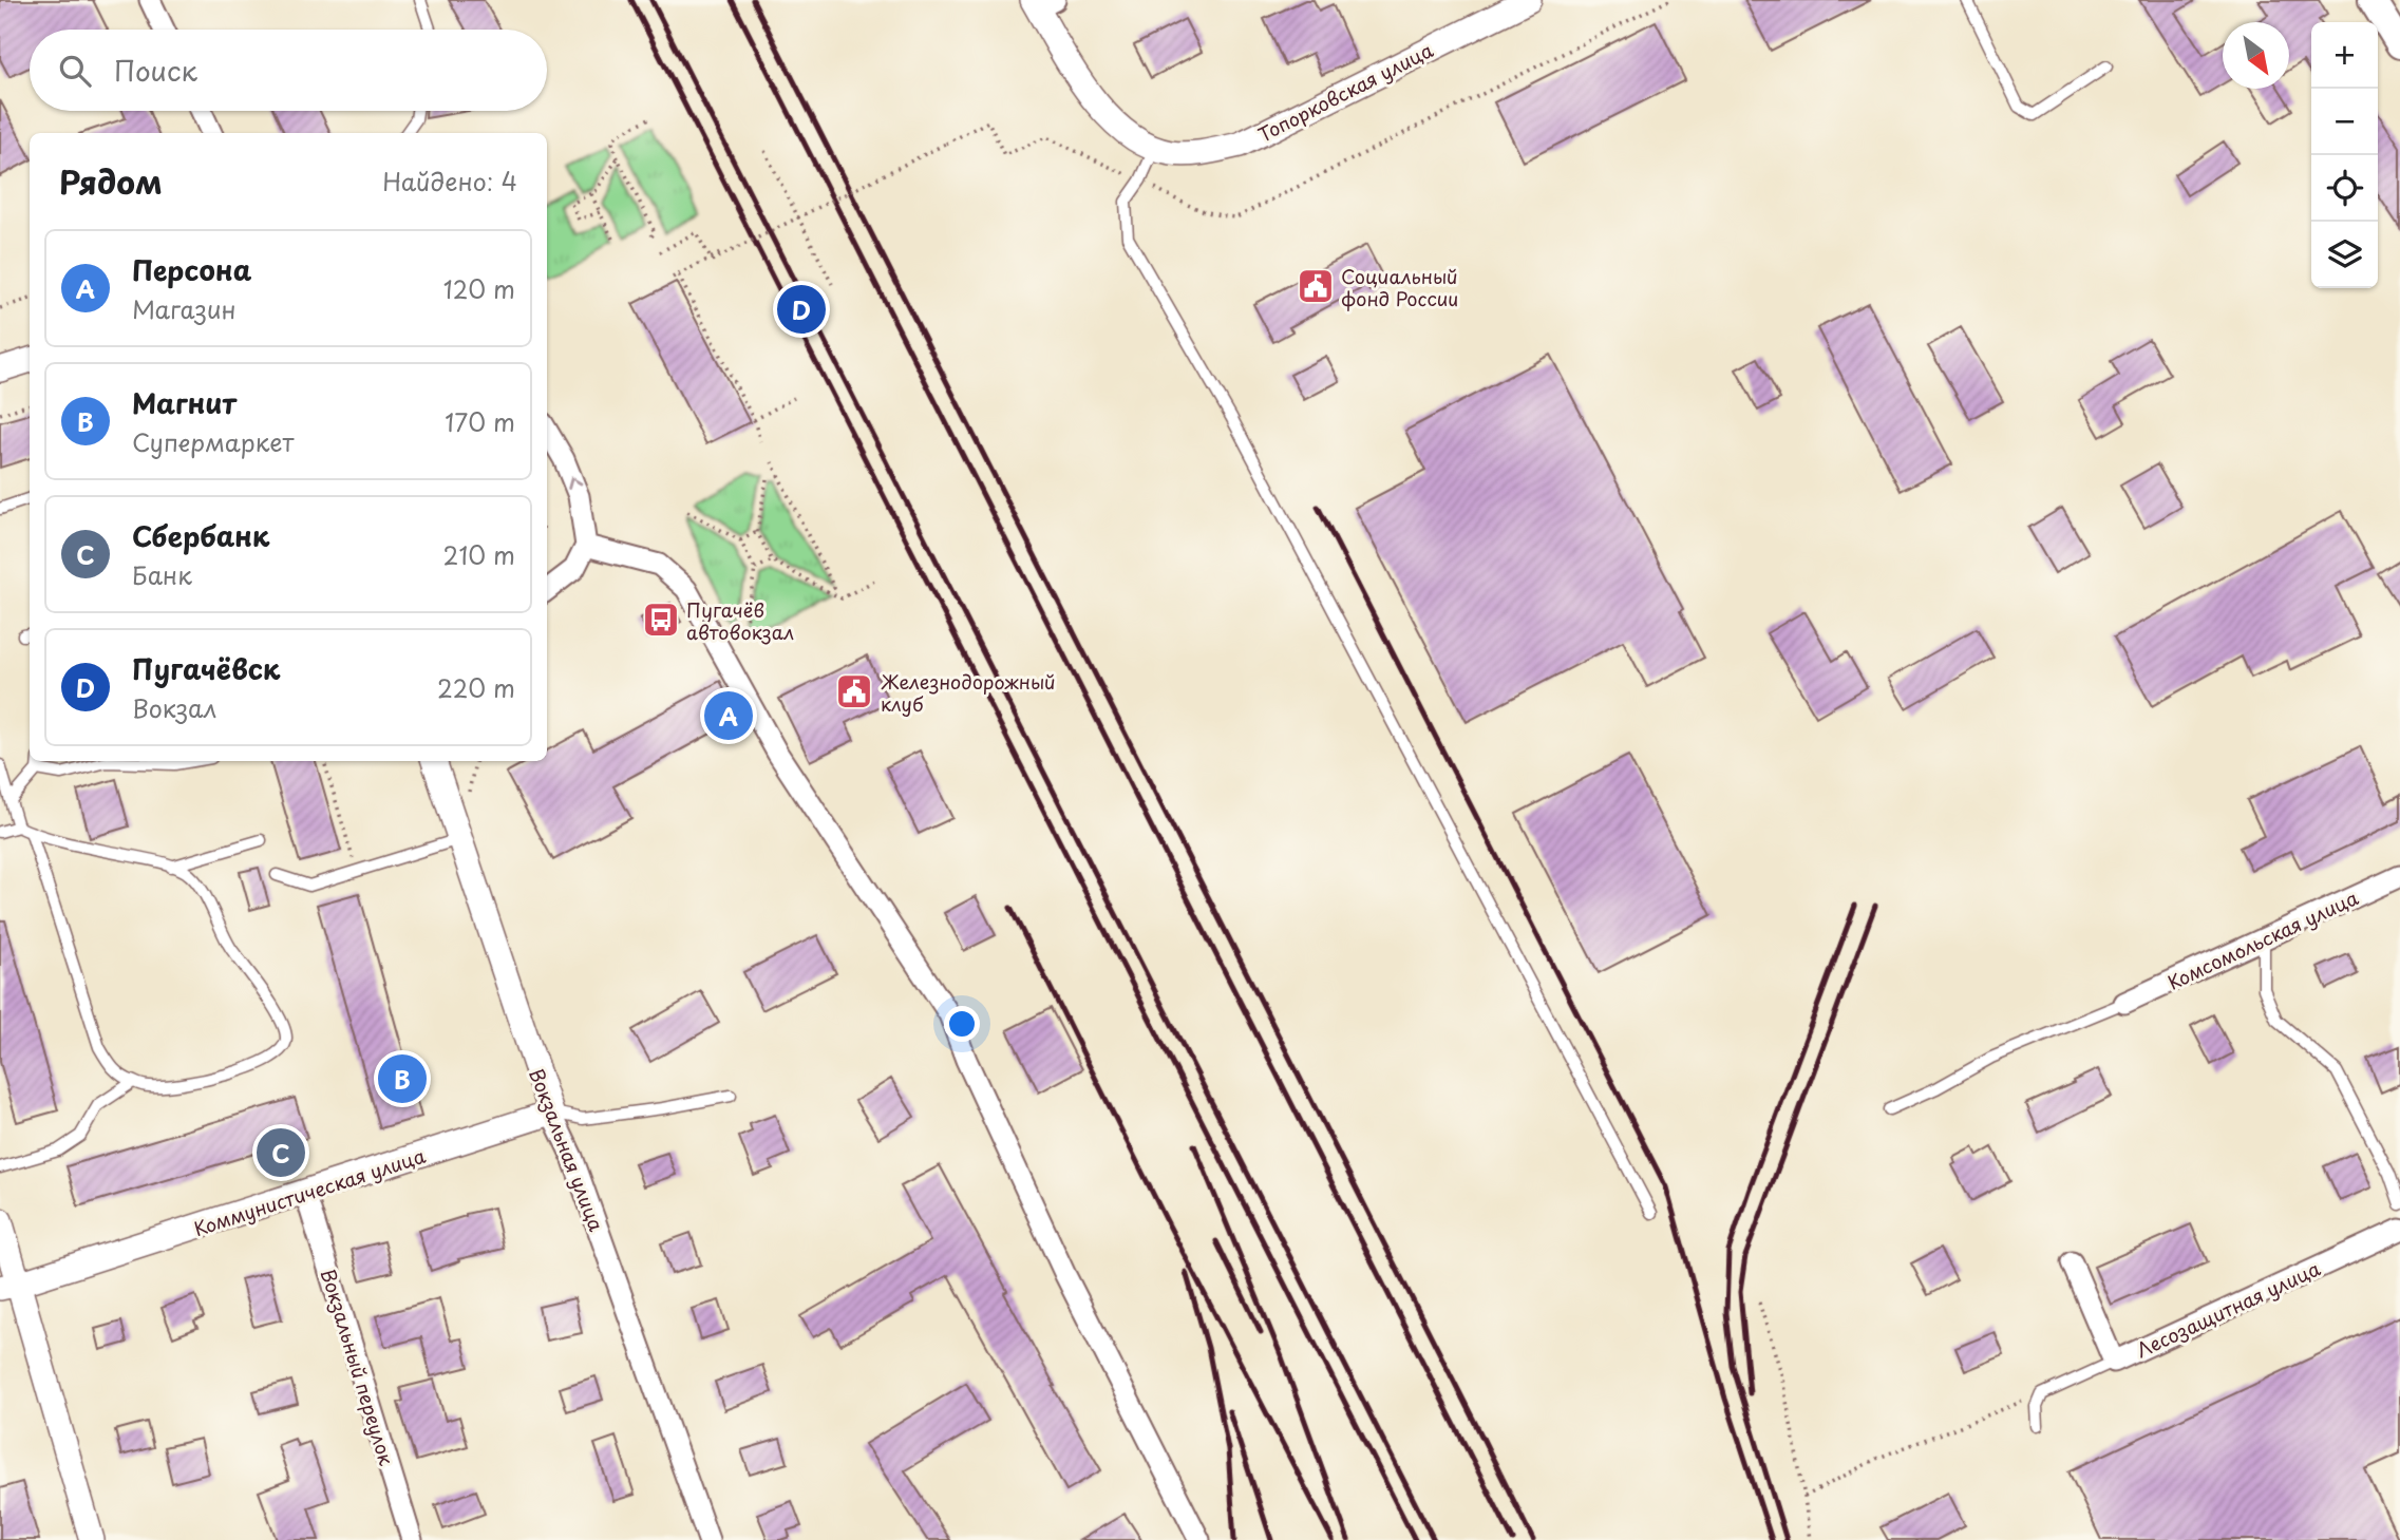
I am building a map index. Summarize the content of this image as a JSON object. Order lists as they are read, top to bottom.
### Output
{
  "streets": {
    "street": [
      "Топорковская улица",
      "Комсомольская улица",
      "Вокзальная улица",
      "Коммунистическая улица",
      "Лесозащитная улица",
      "Вокзальный переулок"
    ]
  },
  "crossings": [
    ["Вокзальная улица", "Коммунистическая улица"],
    ["Коммунистическая улица", "Вокзальный переулок"]
  ],
  "places": {
    "public building": ["Социальный фонд России", "Железнодорожный клуб"],
    "bus stop": ["Пугачёв автовокзал"]
  },
  "north": "bottom right",
  "page": {
    "map_buttons": ["+", "−"],
    "search": "Поиск",
    "heading": ["Рядом", "Найдено: 4"],
    "list": [
      {
        "mark": "A",
        "name": "Персона",
        "note": "Магазин",
        "value": "120 m"
      },
      {
        "mark": "B",
        "name": "Магнит",
        "note": "Супермаркет",
        "value": "170 m"
      },
      {
        "mark": "C",
        "name": "Сбербанк",
        "note": "Банк",
        "value": "210 m"
      },
      {
        "mark": "D",
        "name": "Пугачёвск",
        "note": "Вокзал",
        "value": "220 m"
      }
    ],
    "pins": [
      "D",
      "A",
      "B",
      "C"
    ]
  }
}
